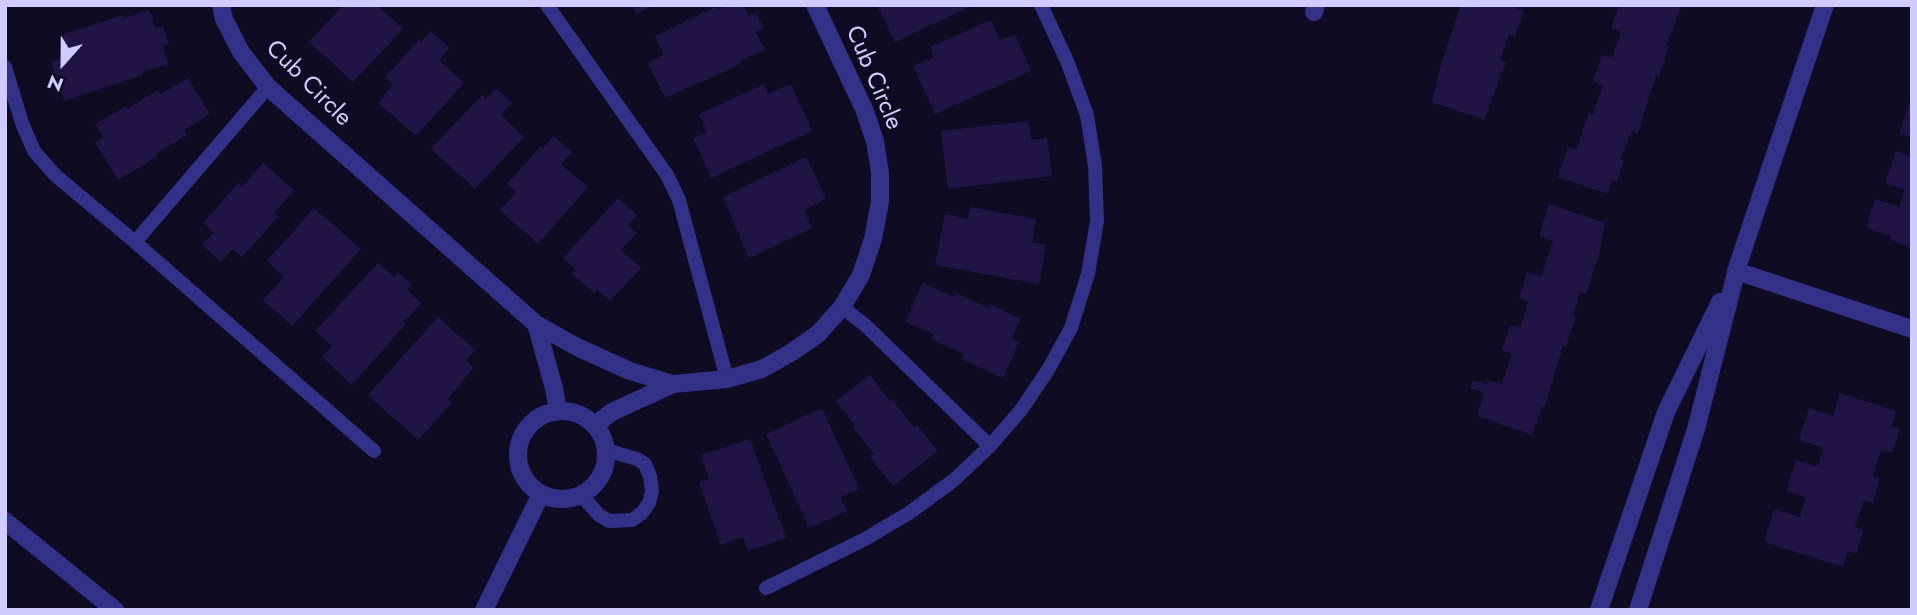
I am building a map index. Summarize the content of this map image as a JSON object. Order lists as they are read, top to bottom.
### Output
{
  "streets": {
    "street": ["Cub Circle"]
  },
  "north": "bottom"
}
